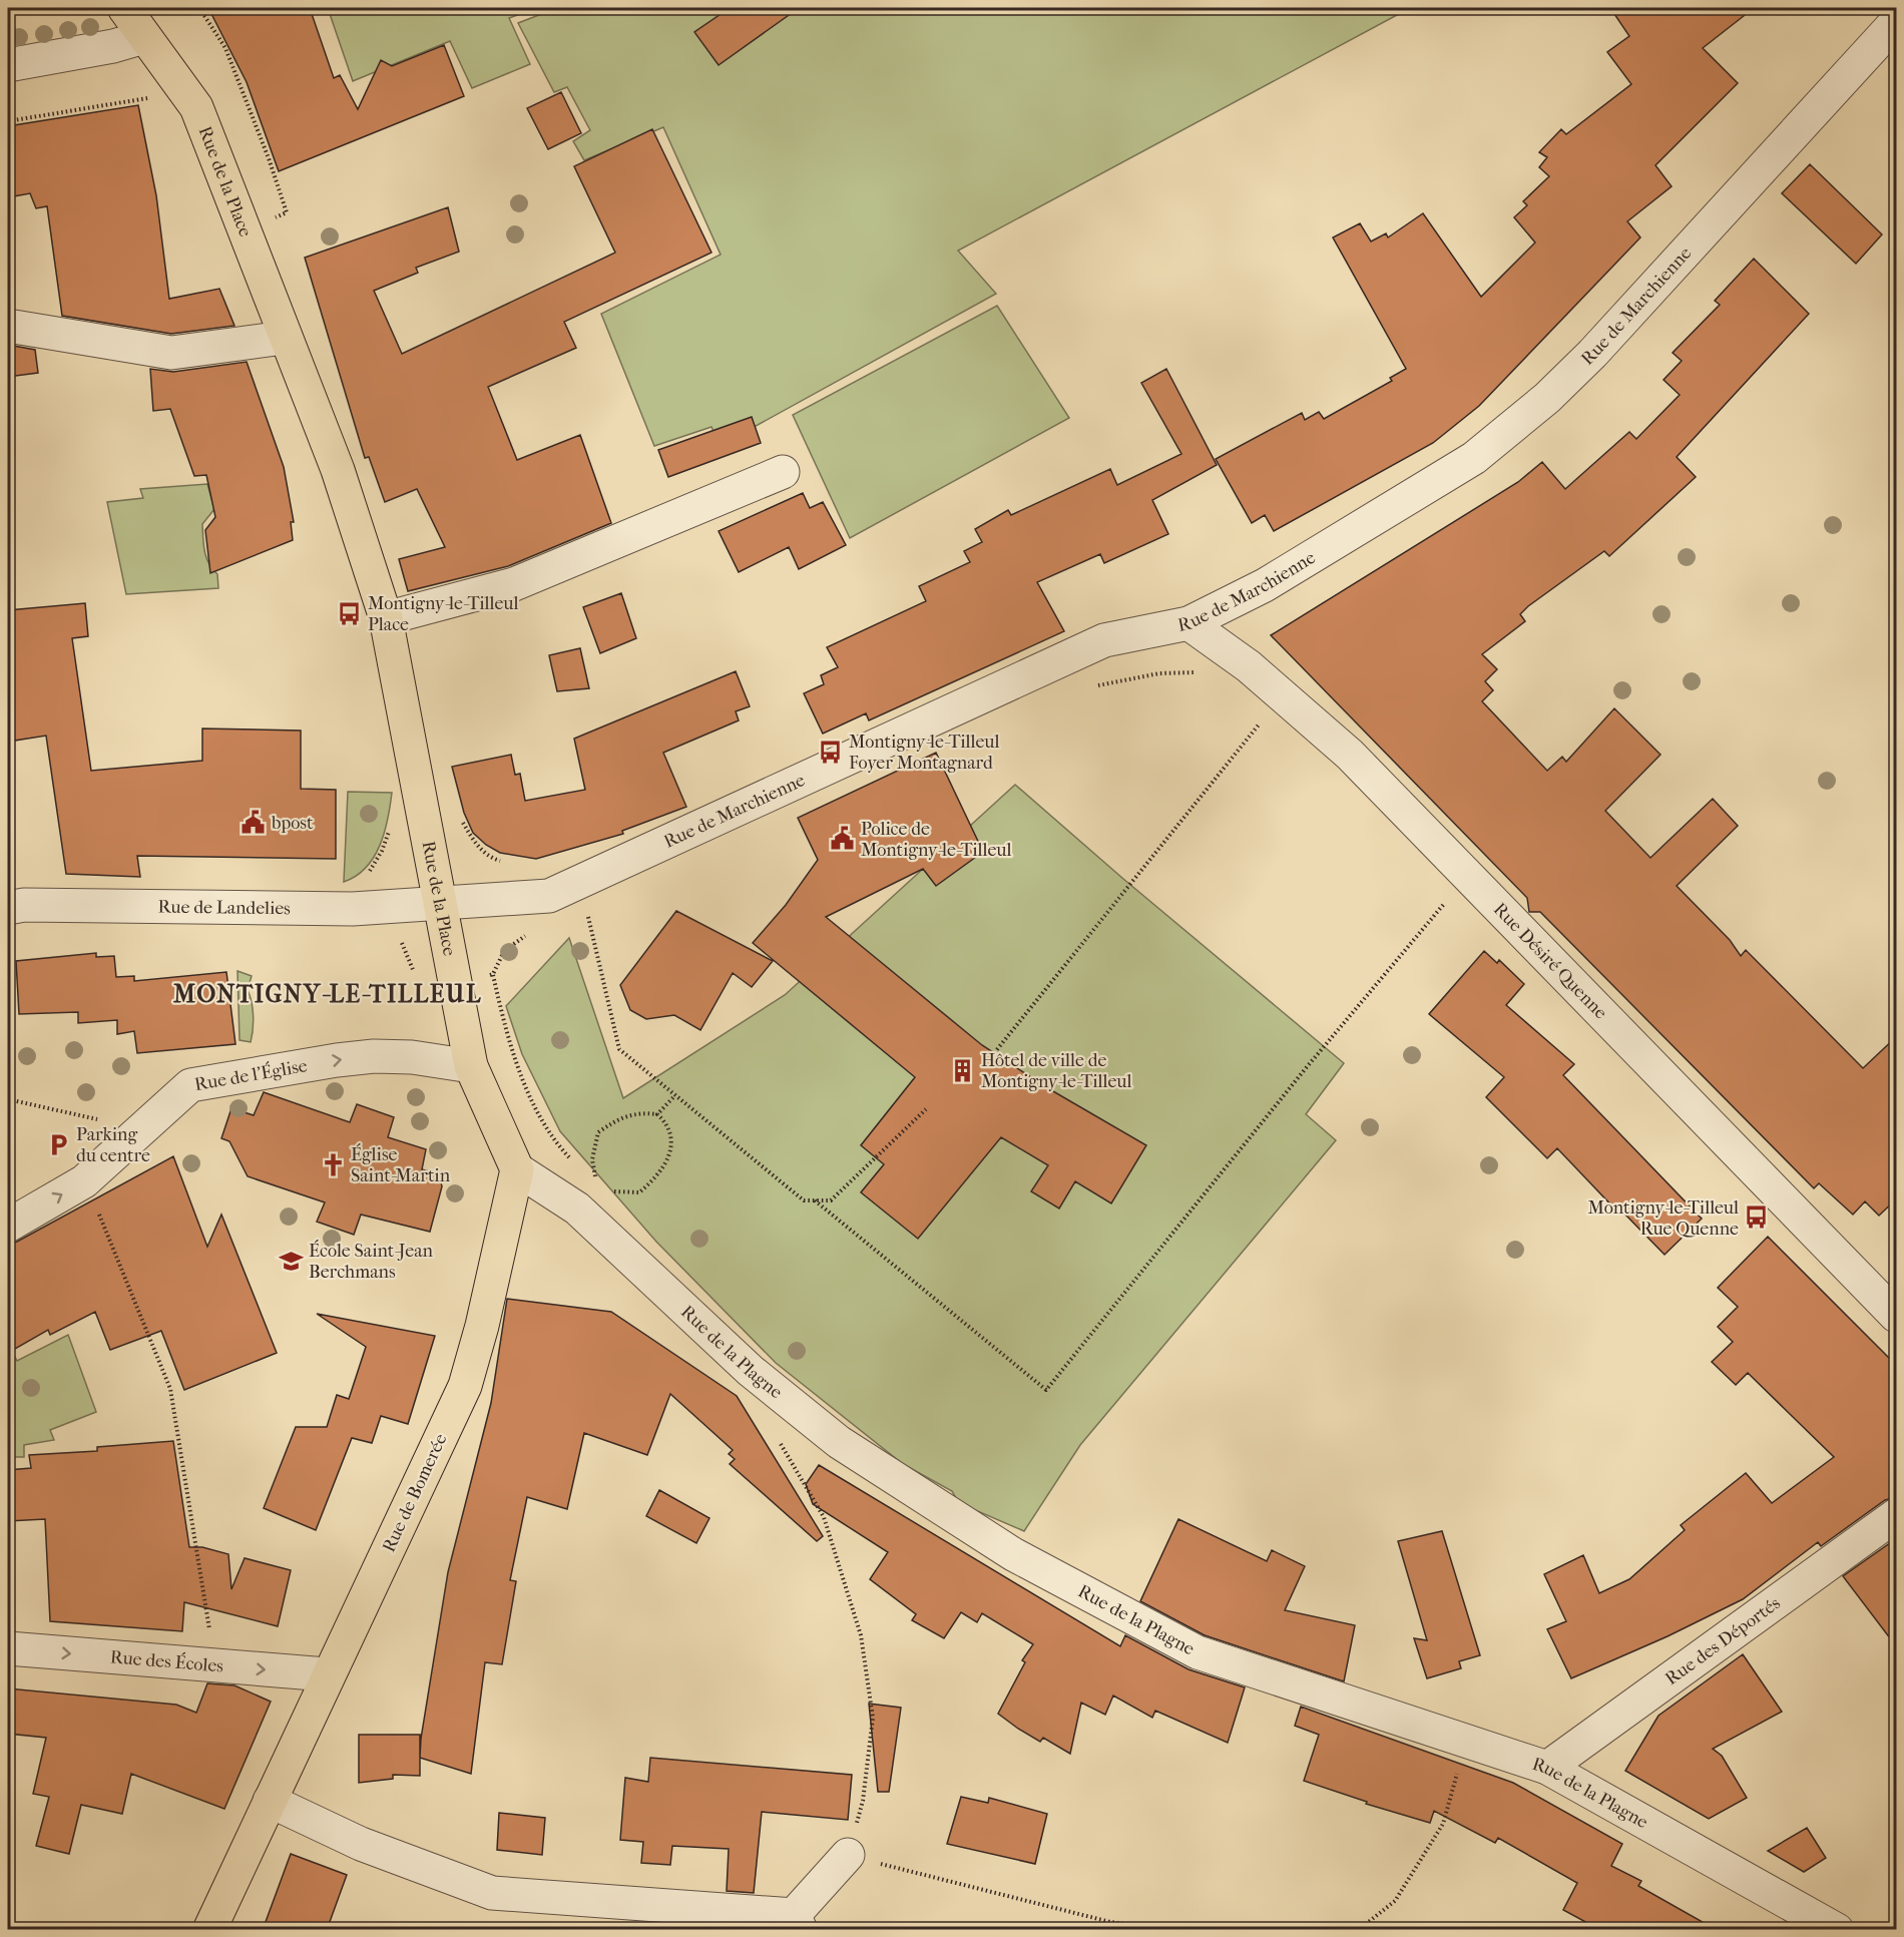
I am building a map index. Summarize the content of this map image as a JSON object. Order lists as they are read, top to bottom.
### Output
{
  "streets": {
    "main road": ["Rue de la Place", "Rue de Bomerée"],
    "street": [
      "Rue de Marchienne",
      "Rue de Landelies",
      "Rue Désiré Quenne",
      "Rue de l'Église",
      "Rue de la Plagne",
      "Rue des Déportés",
      "Rue des Écoles"
    ]
  },
  "crossings": [
    ["Rue de la Place", "Rue de Marchienne"],
    ["Rue de la Place", "Rue de Landelies"],
    ["Rue de la Place", "Rue de l'Église"],
    ["Rue de la Place", "Rue de la Plagne"],
    ["Rue de la Place", "Rue de Bomerée"],
    ["Rue de Marchienne", "Rue de Landelies"],
    ["Rue de Marchienne", "Rue Désiré Quenne"],
    ["Rue de la Plagne", "Rue de Bomerée"],
    ["Rue de la Plagne", "Rue des Déportés"],
    ["Rue de Bomerée", "Rue des Écoles"]
  ],
  "one_way": ["Rue de l'Église", "Rue des Écoles"],
  "districts": ["MONTIGNY-LE-TILLEUL"],
  "places": {
    "bus stop": ["Montigny-le-Tilleul Place", "Montigny-le-Tilleul Foyer Montagnard", "Montigny-le-Tilleul Rue Quenne"],
    "public building": ["bpost", "Police de Montigny-le-Tilleul"],
    "building": ["Hôtel de ville de Montigny-le-Tilleul"],
    "parking": ["Parking du centre"],
    "church": ["Église Saint-Martin"],
    "school or university": ["École Saint-Jean Berchmans"]
  }
}
